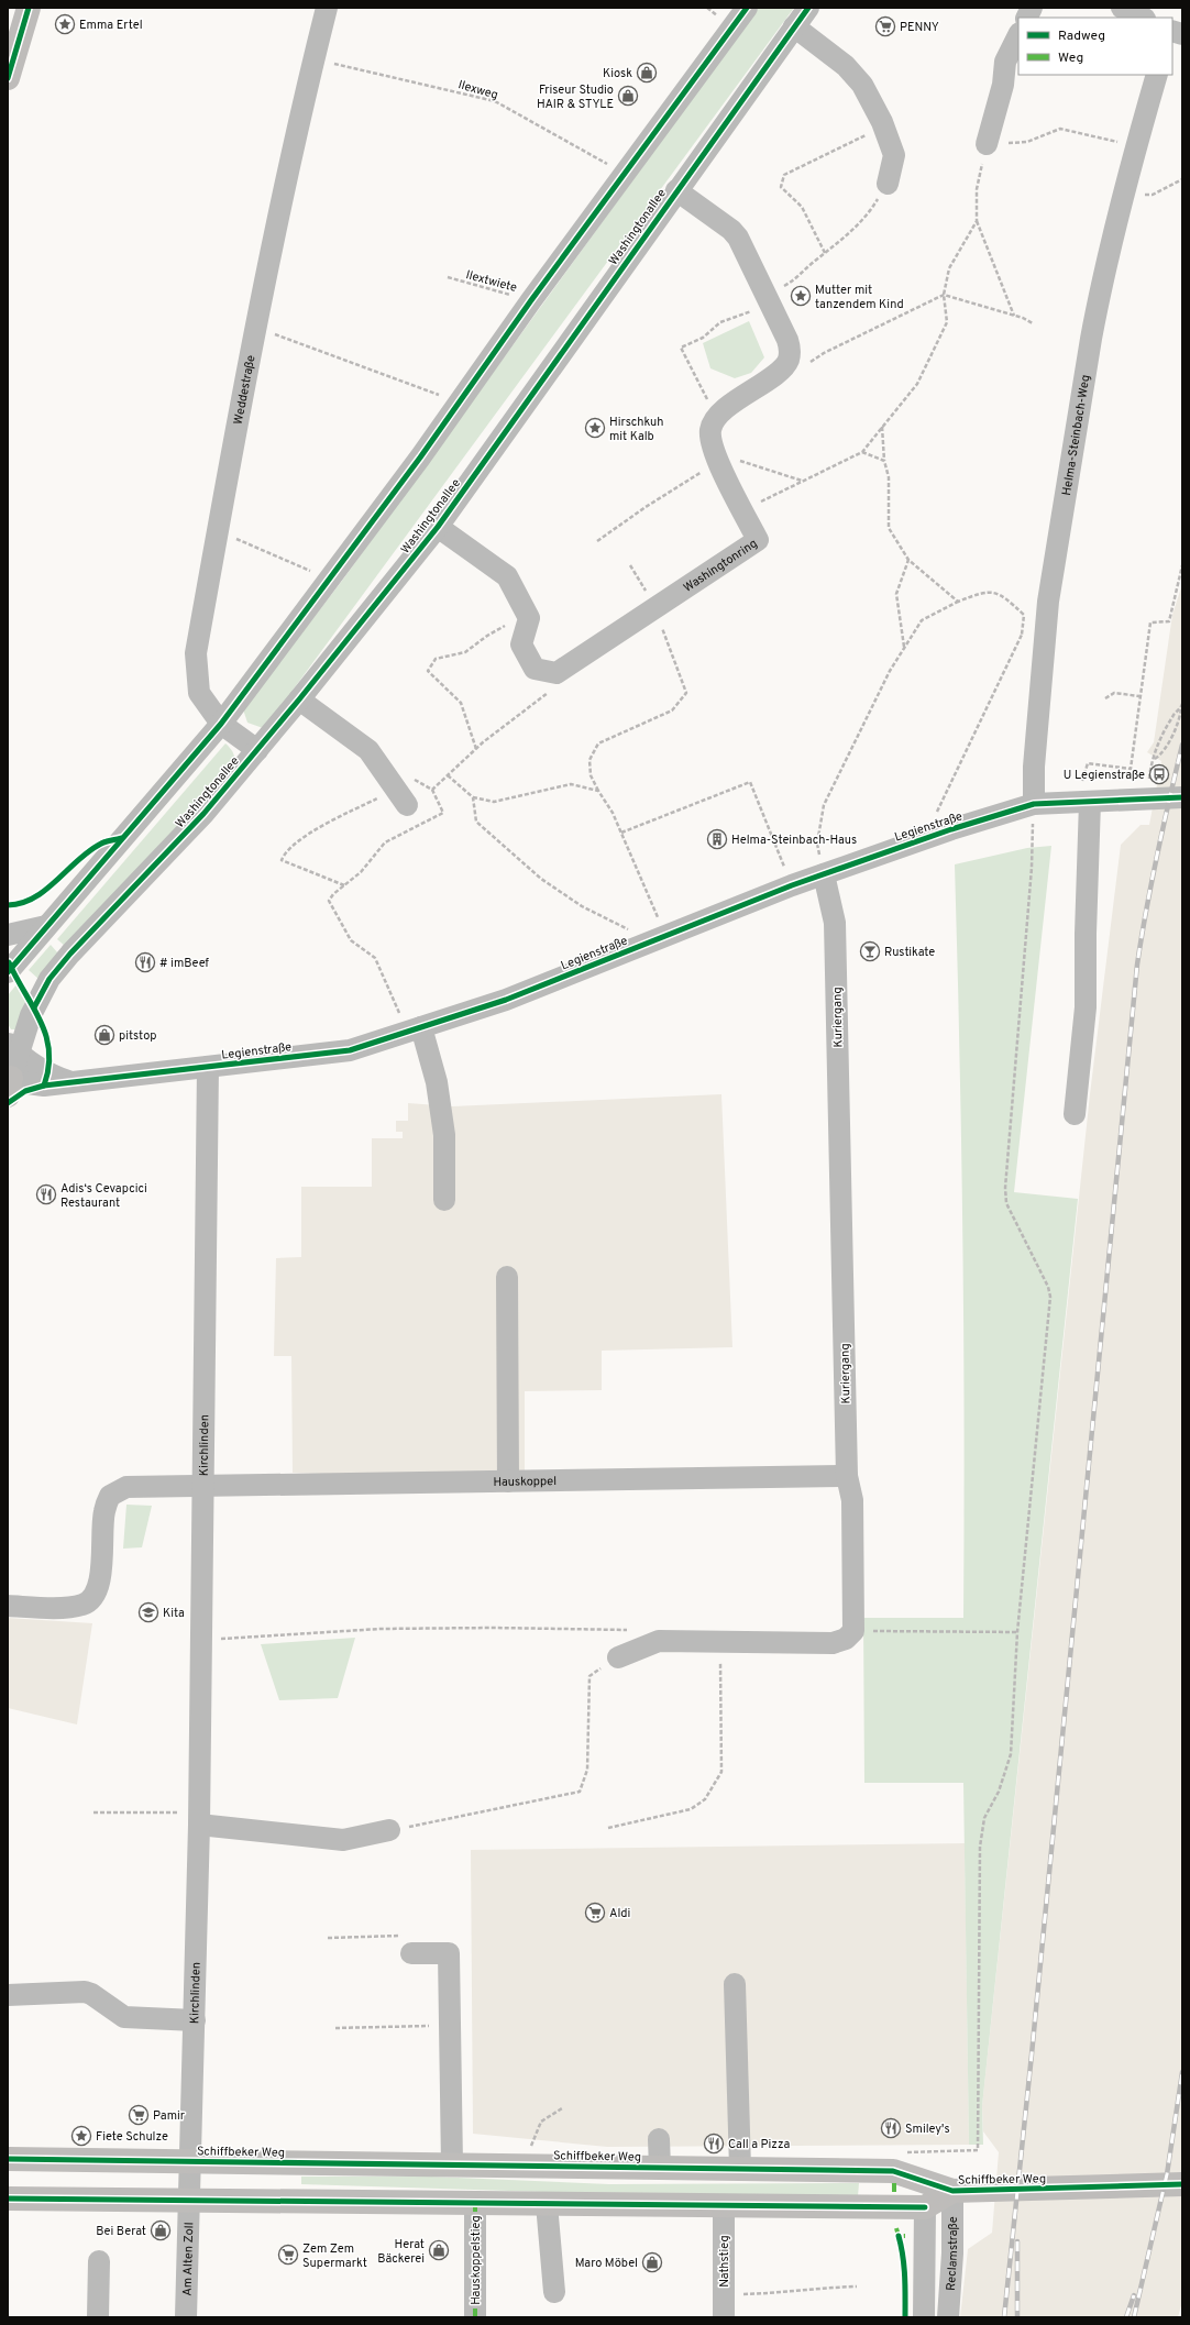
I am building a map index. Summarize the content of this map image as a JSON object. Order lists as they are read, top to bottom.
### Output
{
  "streets": {
    "main road": ["Schiffbeker Weg"],
    "street": [
      "Washingtonallee",
      "Weddestraße",
      "Helma-Steinbach-Weg",
      "Washingtonring",
      "Legienstraße",
      "Kuriergang",
      "Kirchlinden",
      "Hauskoppel",
      "Reclamstraße",
      "Am Alten Zoll",
      "Hauskoppelstieg",
      "Nathstieg"
    ],
    "path": ["Ilexweg", "Ilextwiete"]
  },
  "crossings": [
    ["Ilexweg", "Weddestraße"],
    ["Washingtonallee", "Weddestraße"],
    ["Washingtonallee", "Legienstraße"],
    ["Helma-Steinbach-Weg", "Legienstraße"],
    ["Legienstraße", "Kuriergang"],
    ["Legienstraße", "Kirchlinden"],
    ["Kuriergang", "Hauskoppel"],
    ["Kirchlinden", "Hauskoppel"],
    ["Kirchlinden", "Schiffbeker Weg"],
    ["Schiffbeker Weg", "Reclamstraße"],
    ["Schiffbeker Weg", "Am Alten Zoll"]
  ],
  "places": {
    "place": [
      "Emma Ertel",
      "Mutter mit tanzendem Kind",
      "Hirschkuh mit Kalb",
      "Fiete Schulze"
    ],
    "supermarket": [
      "PENNY",
      "Aldi",
      "Pamir",
      "Zem Zem Supermarkt"
    ],
    "shop": [
      "Kiosk",
      "Friseur Studio HAIR & STYLE",
      "pitstop",
      "Bei Berat",
      "Herat Bäckerei",
      "Maro Möbel"
    ],
    "bus stop": ["U Legienstraße"],
    "building": ["Helma-Steinbach-Haus"],
    "bar": ["Rustikate"],
    "restaurant": [
      "# imBeef",
      "Adis‘s Cevapcici Restaurant",
      "Smiley's",
      "Call a Pizza"
    ],
    "school or university": ["Kita"]
  },
  "legend": ["Radweg", "Weg"]
}
